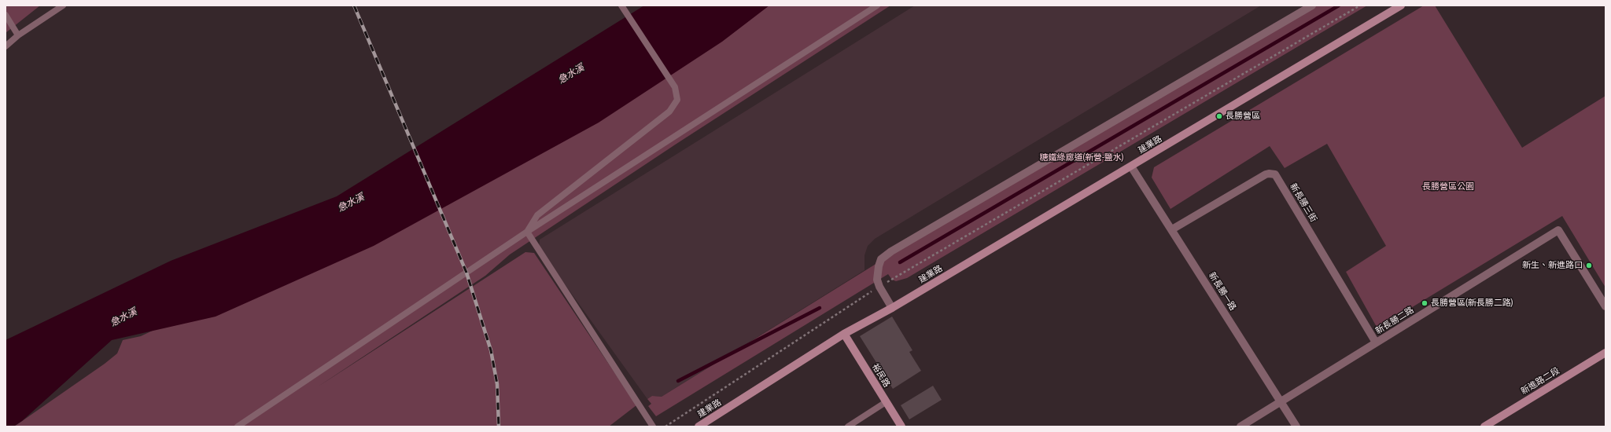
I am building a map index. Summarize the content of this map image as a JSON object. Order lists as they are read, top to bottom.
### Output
{
  "streets": {
    "street": [
      "建業路",
      "新長勝三街",
      "新長勝一路",
      "新長勝二路",
      "裕民路",
      "新進路二段"
    ]
  },
  "crossings": [
    ["建業路", "新長勝一路"],
    ["建業路", "裕民路"],
    ["新長勝三街", "新長勝一路"],
    ["新長勝三街", "新長勝二路"],
    ["新長勝一路", "新長勝二路"]
  ],
  "water": ["急水溪"],
  "parks": ["糖鐵綠廊道(新營-鹽水)", "長勝營區公園"],
  "places": ["長勝營區", "新生、新進路口", "長勝營區(新長勝二路)"]
}
